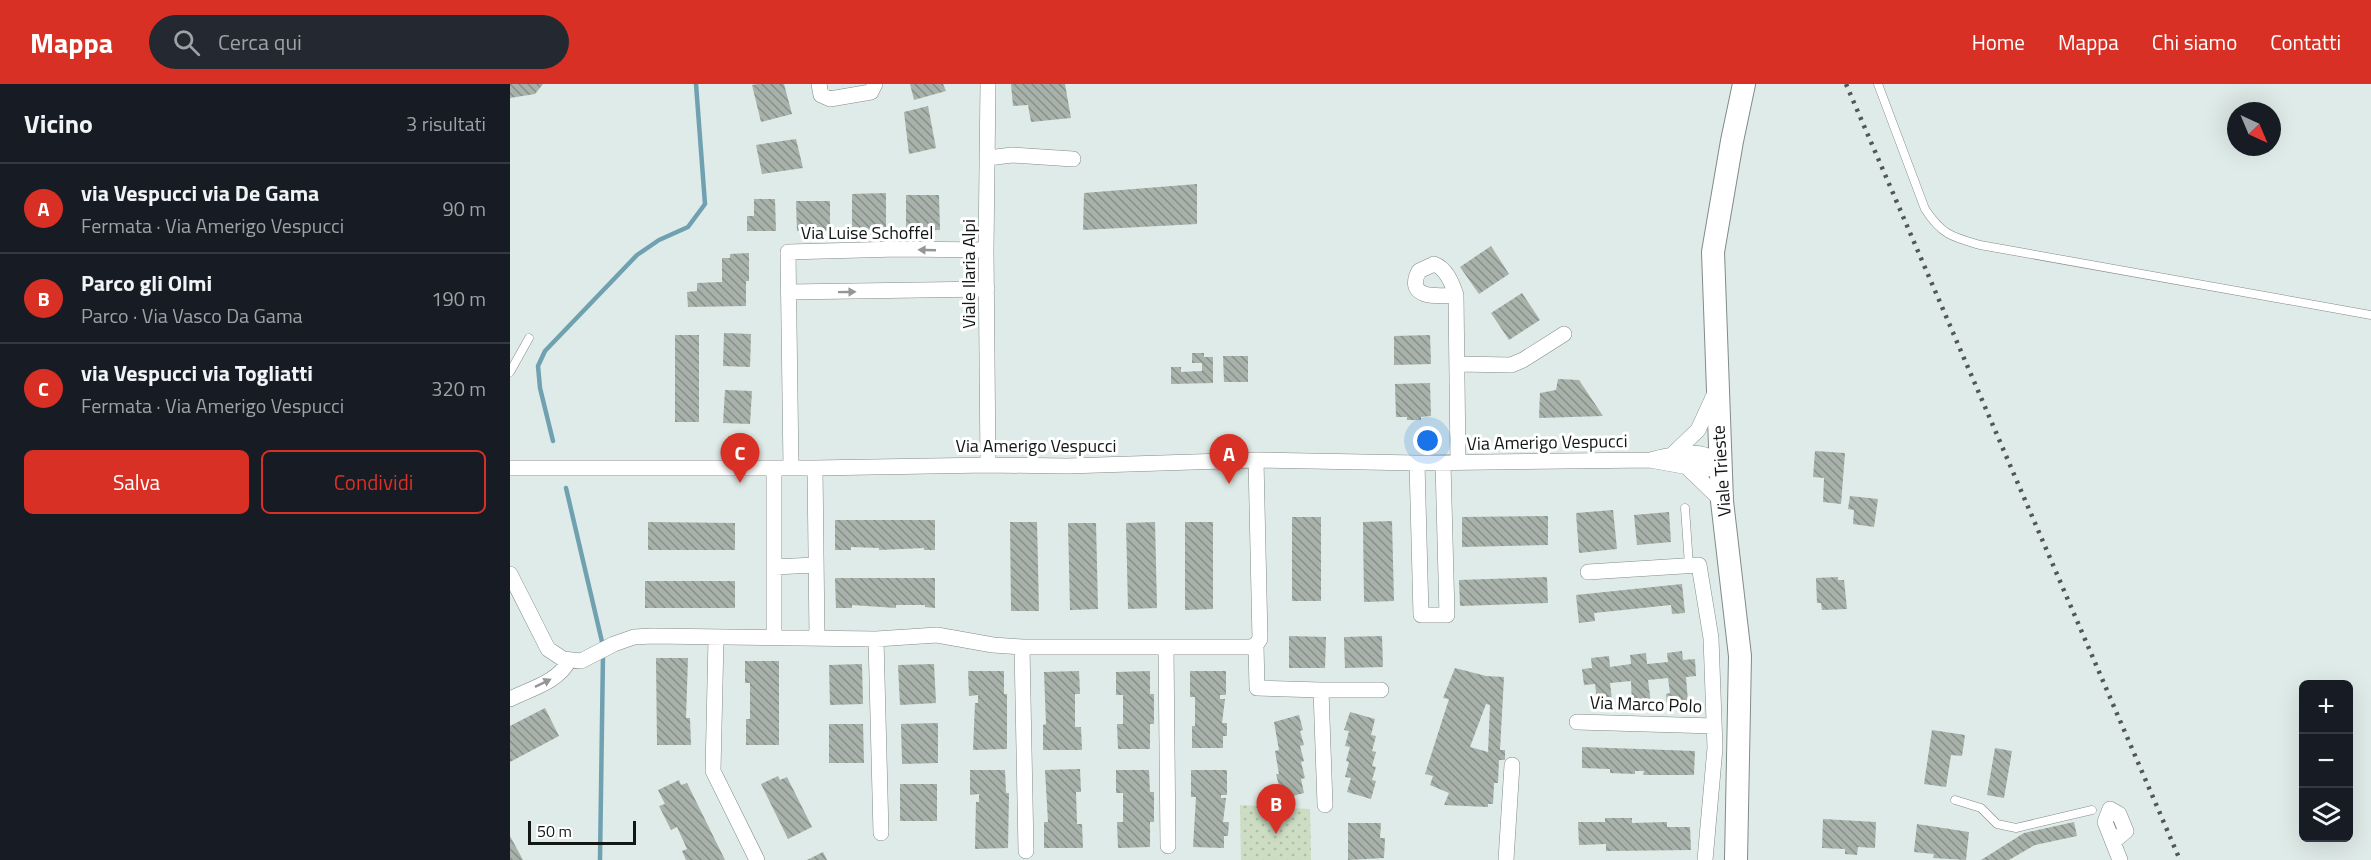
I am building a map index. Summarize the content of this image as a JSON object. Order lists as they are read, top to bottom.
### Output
{
  "streets": {
    "main road": ["Viale Trieste"],
    "street": [
      "Via Luise Schoffel",
      "Viale Ilaria Alpi",
      "Via Amerigo Vespucci",
      "Via Marco Polo"
    ]
  },
  "crossings": [
    ["Via Luise Schoffel", "Viale Ilaria Alpi"],
    ["Via Luise Schoffel", "Via Amerigo Vespucci"],
    ["Viale Ilaria Alpi", "Via Amerigo Vespucci"],
    ["Via Amerigo Vespucci", "Viale Trieste"]
  ],
  "scale_bar": "50 m",
  "north": "bottom right",
  "page": {
    "header": "Mappa",
    "search": "Cerca qui",
    "nav": [
      "Home",
      "Mappa",
      "Chi siamo",
      "Contatti"
    ],
    "heading": ["Vicino", "3 risultati"],
    "list": [
      {
        "mark": "A",
        "name": "via Vespucci via De Gama",
        "note": "Fermata · Via Amerigo Vespucci",
        "value": "90 m"
      },
      {
        "mark": "B",
        "name": "Parco gli Olmi",
        "note": "Parco · Via Vasco Da Gama",
        "value": "190 m"
      },
      {
        "mark": "C",
        "name": "via Vespucci via Togliatti",
        "note": "Fermata · Via Amerigo Vespucci",
        "value": "320 m"
      }
    ],
    "buttons": ["Salva", "Condividi"],
    "pins": ["C", "A", "B"],
    "map_buttons": ["+", "−"],
    "scale": "50 m"
  }
}
